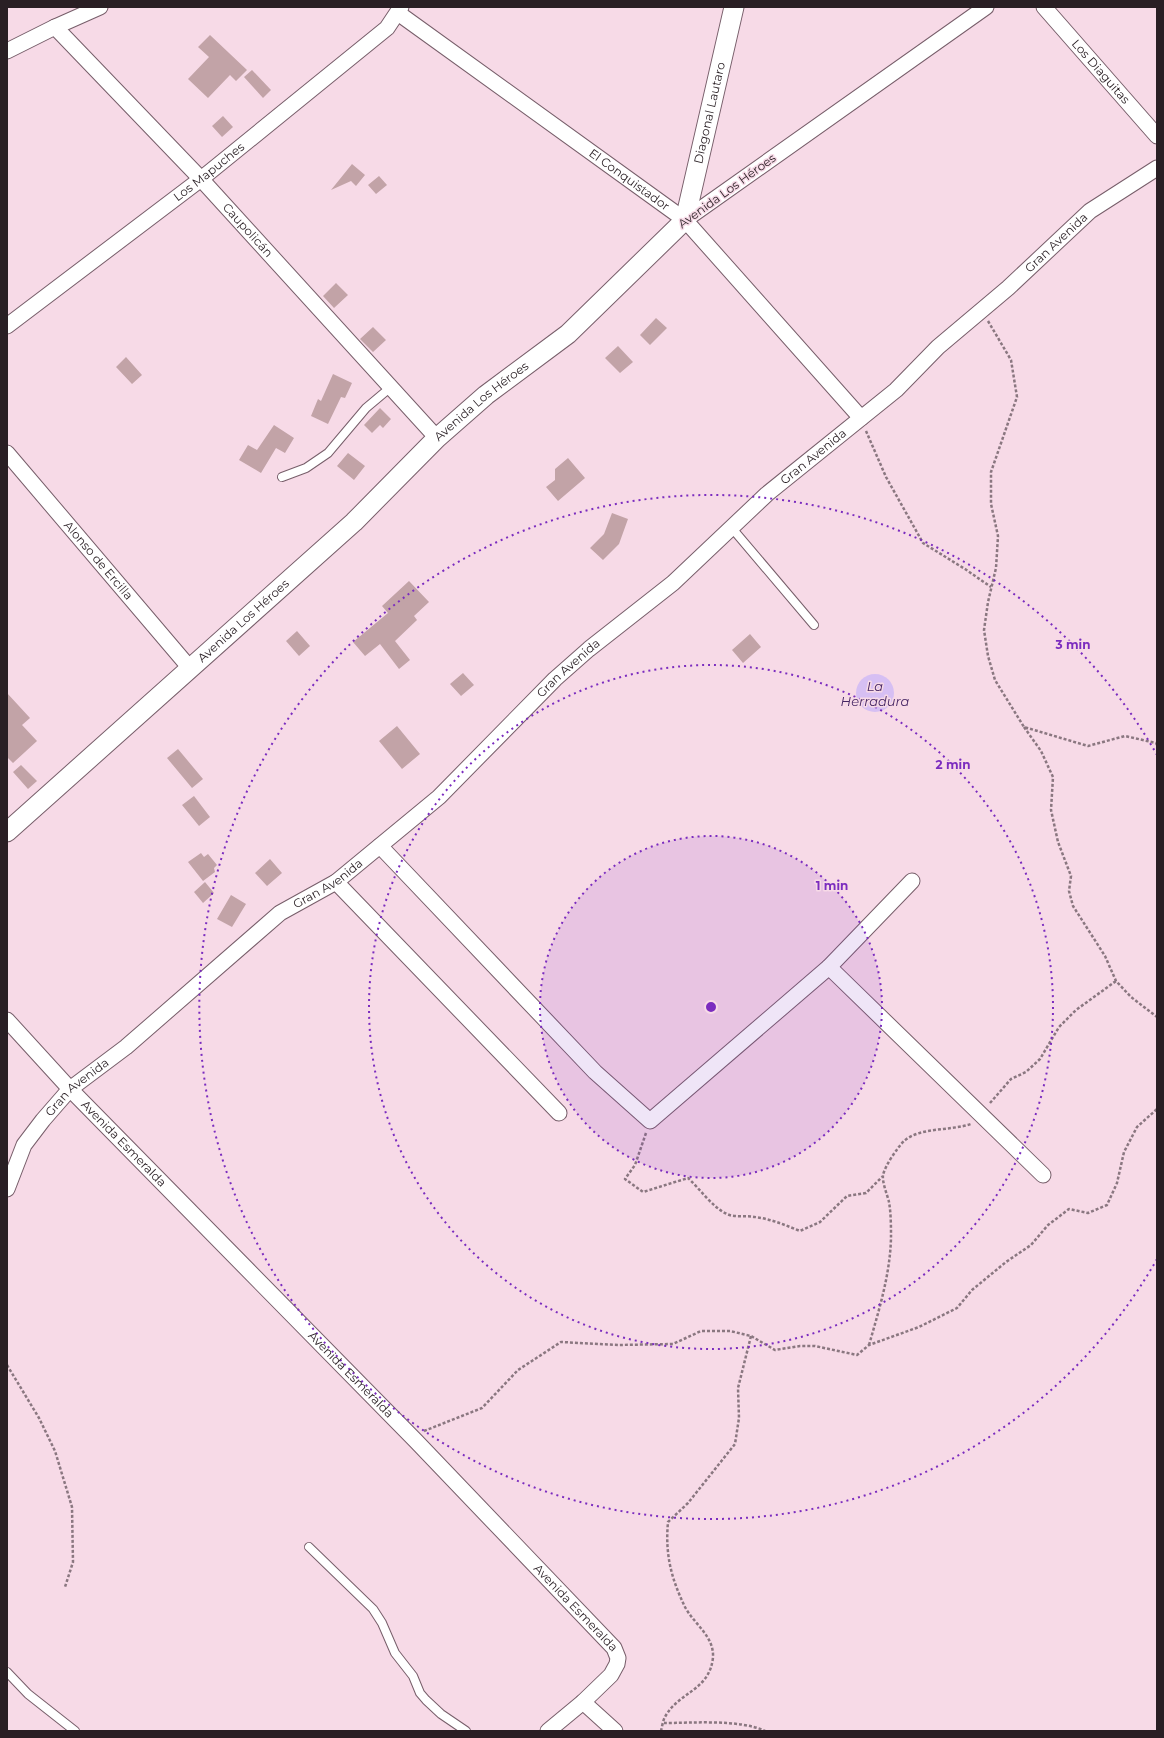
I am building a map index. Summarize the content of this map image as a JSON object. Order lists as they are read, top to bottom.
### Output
{
  "streets": {
    "street": [
      "Los Diaguitas",
      "Diagonal Lautaro",
      "Los Mapuches",
      "El Conquistador",
      "Avenida Los Héroes",
      "Caupolicán",
      "Gran Avenida",
      "Alonso de Ercilla",
      "Avenida Esmeralda"
    ]
  },
  "crossings": [
    ["Diagonal Lautaro", "El Conquistador"],
    ["Diagonal Lautaro", "Avenida Los Héroes"],
    ["Los Mapuches", "El Conquistador"],
    ["Los Mapuches", "Caupolicán"],
    ["El Conquistador", "Avenida Los Héroes"],
    ["El Conquistador", "Gran Avenida"],
    ["Avenida Los Héroes", "Caupolicán"],
    ["Avenida Los Héroes", "Alonso de Ercilla"],
    ["Gran Avenida", "Avenida Esmeralda"]
  ],
  "water": ["La Herradura"],
  "rings": ["3 min", "2 min", "1 min"]
}
